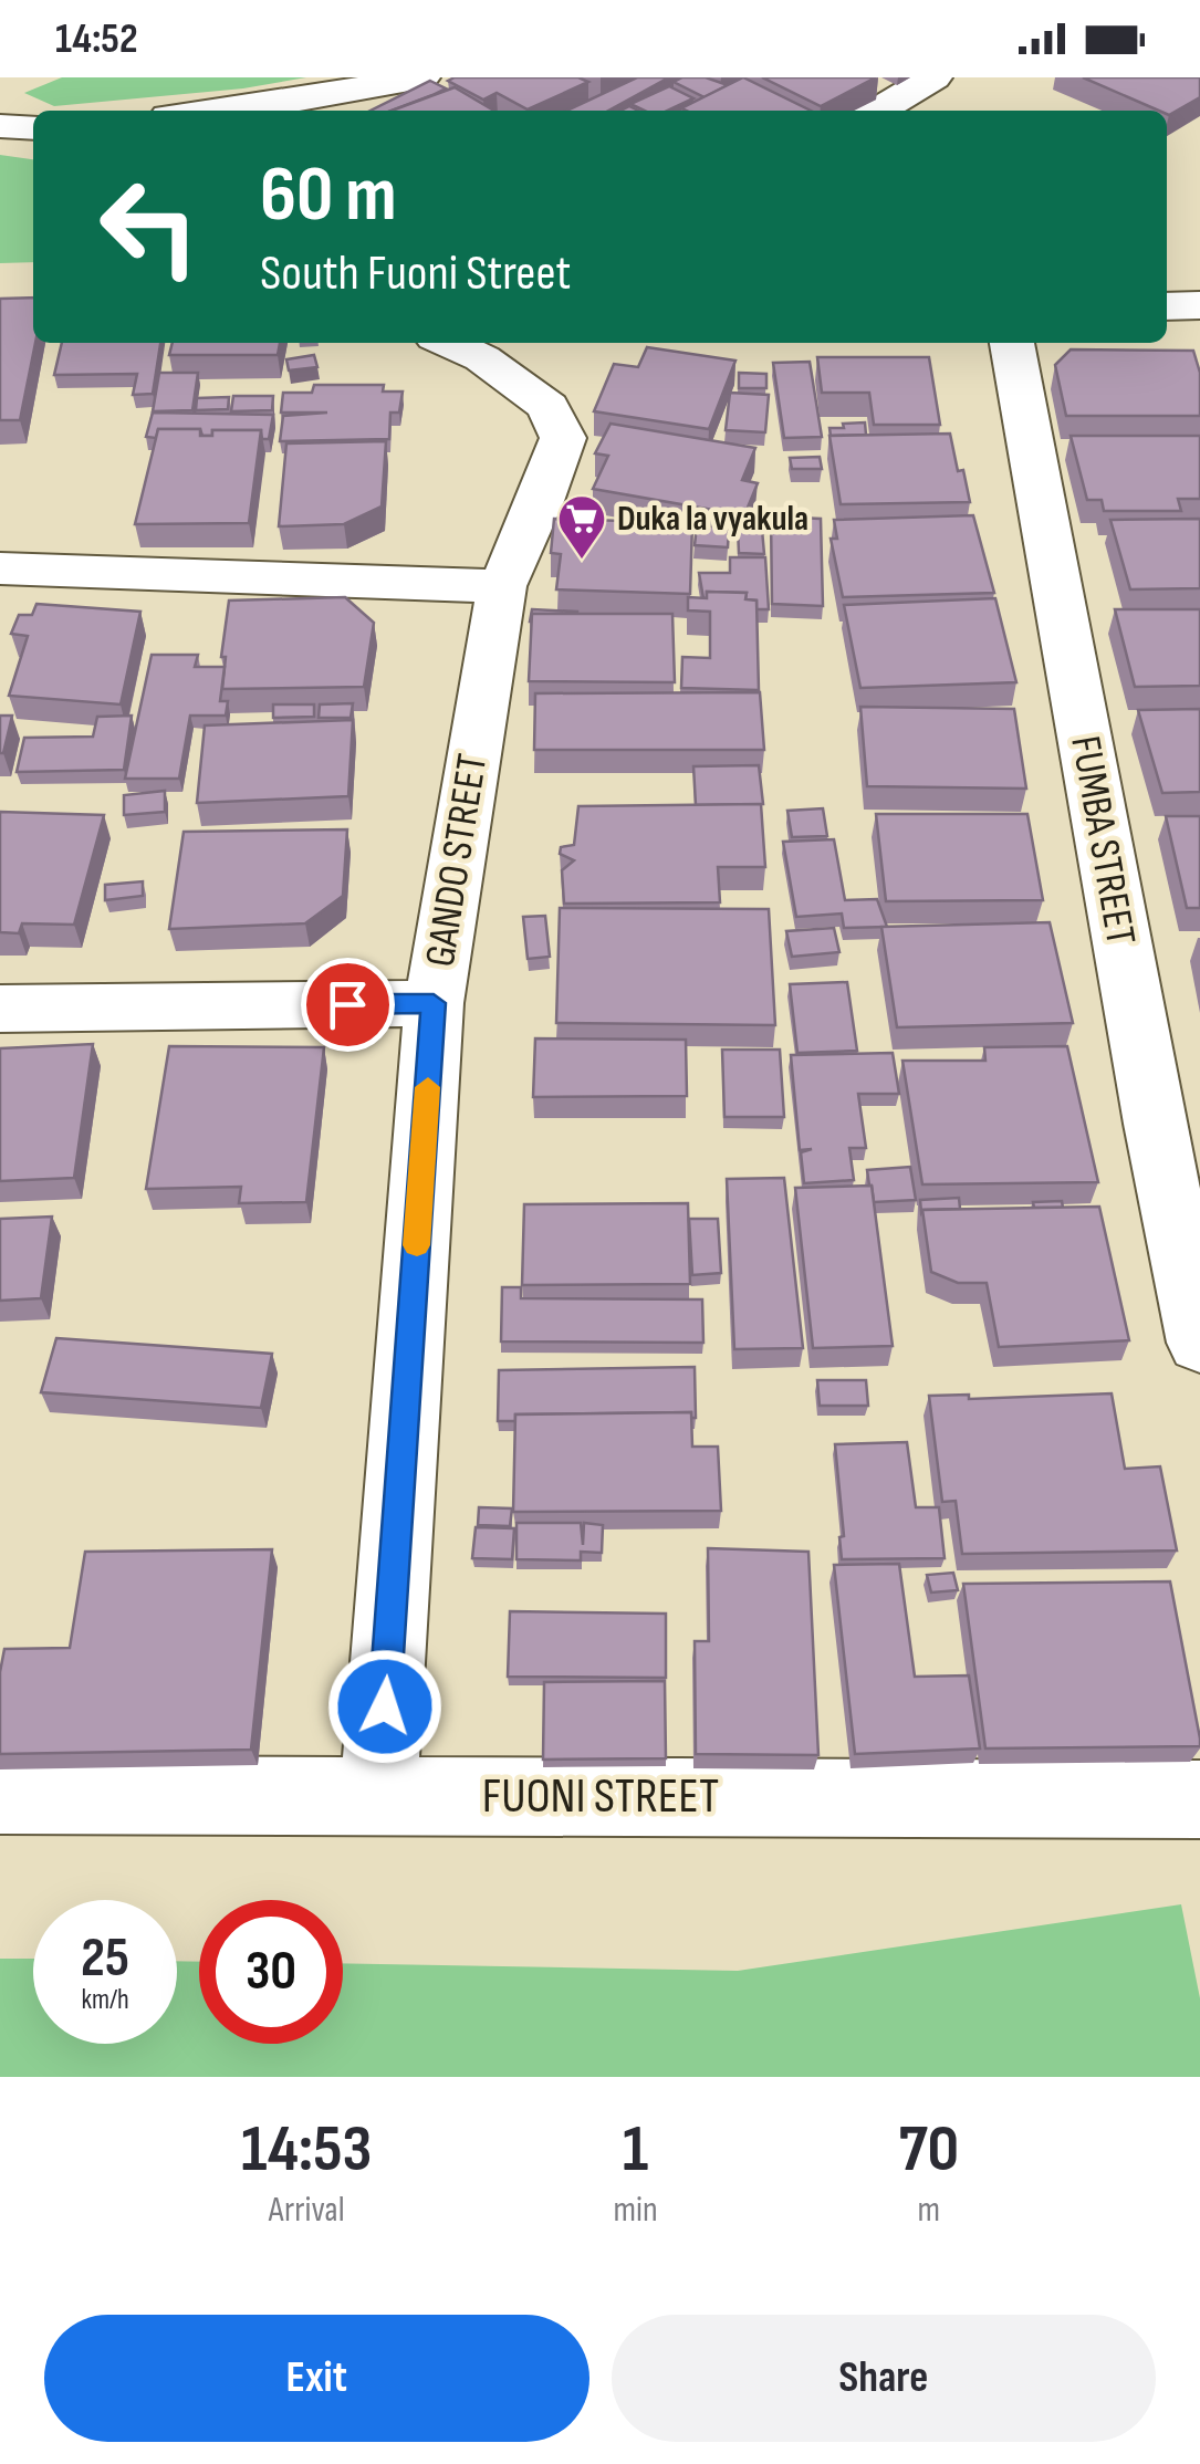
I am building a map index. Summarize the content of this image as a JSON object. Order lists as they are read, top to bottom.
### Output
{
  "streets": {
    "street": ["FUMBA STREET", "GANDO STREET", "FUONI STREET"]
  },
  "crossings": [
    ["GANDO STREET", "FUONI STREET"]
  ],
  "places": {
    "supermarket": ["Duka la vyakula"]
  },
  "page": {
    "status": "14:52",
    "turn": ["60 m", "South Fuoni Street"],
    "speed": "25 km/h",
    "limit": "30",
    "eta": [
      "14:53",
      "Arrival",
      "1",
      "min",
      "70",
      "m"
    ],
    "buttons": ["Exit", "Share"]
  }
}
